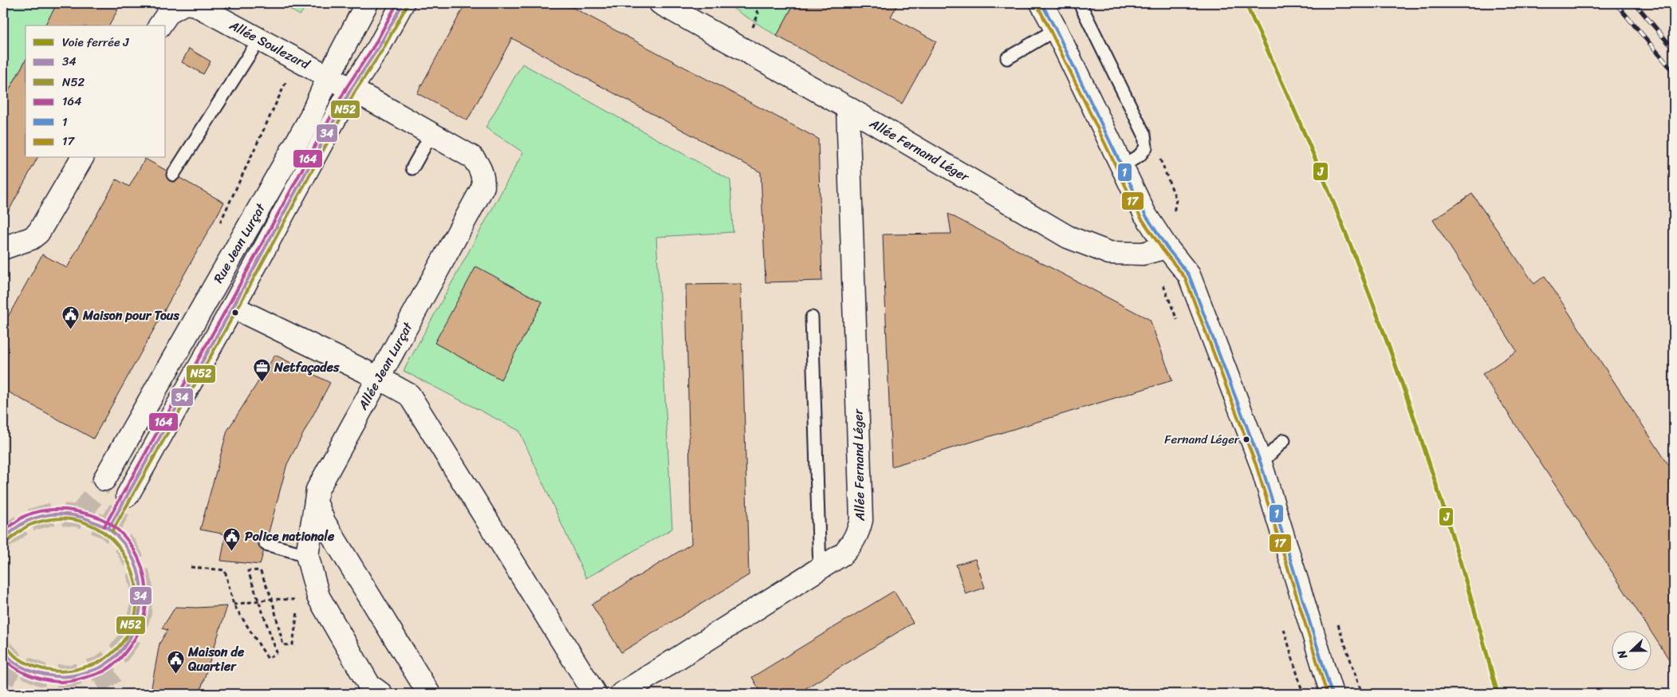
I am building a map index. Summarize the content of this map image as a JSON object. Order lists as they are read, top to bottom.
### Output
{
  "streets": {
    "street": [
      "Allée Soulezard",
      "Allée Fernand Léger",
      "Rue Jean Lurçat",
      "Allée Jean Lurçat"
    ]
  },
  "crossings": [
    ["Allée Soulezard", "Rue Jean Lurçat"],
    ["Allée Soulezard", "Allée Jean Lurçat"],
    ["Rue Jean Lurçat", "Allée Jean Lurçat"]
  ],
  "places": {
    "public building": ["Maison pour Tous", "Police nationale", "Maison de Quartier"],
    "office": ["Netfaçades"],
    "other": ["Fernand Léger"]
  },
  "lines": [
    "rail line J",
    "transit line 34",
    "transit line 164",
    "transit line 1",
    "transit line N52",
    "transit line 17"
  ],
  "legend": [
    "Voie ferrée J",
    "34",
    "N52",
    "164",
    "1",
    "17"
  ],
  "north": "left"
}
